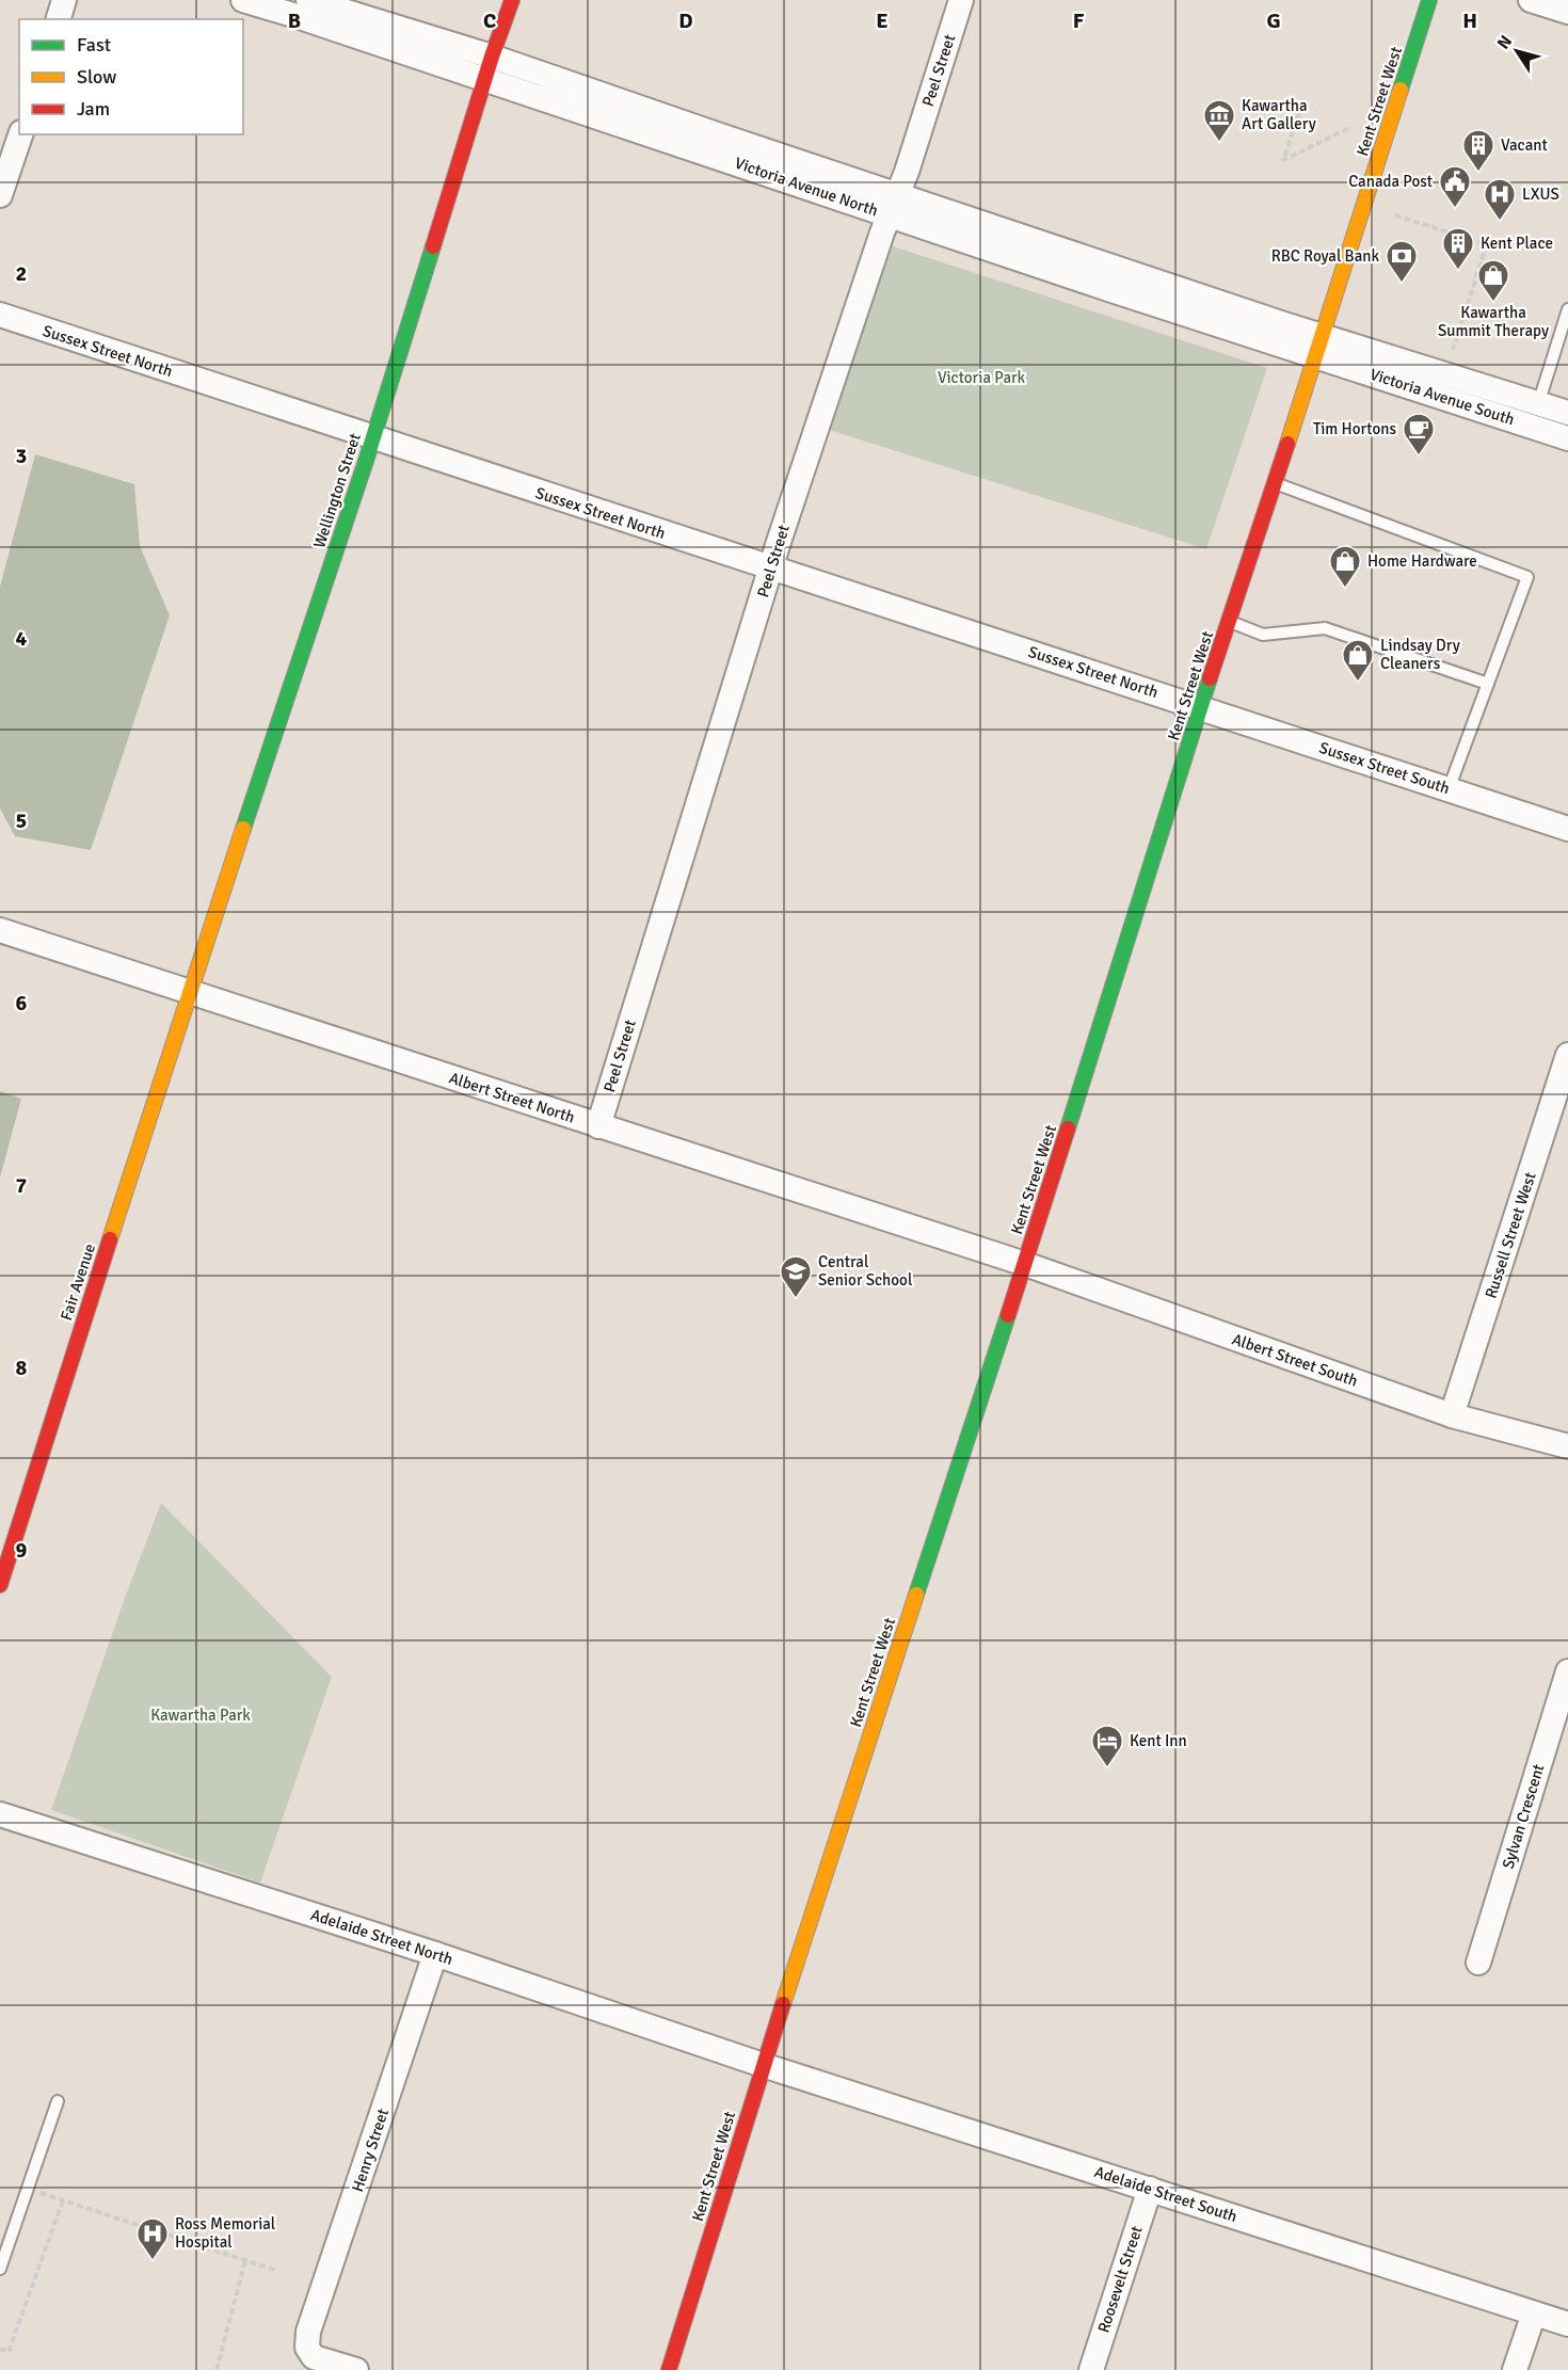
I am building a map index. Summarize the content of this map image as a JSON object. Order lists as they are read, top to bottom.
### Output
{
  "streets": {
    "main road": ["Kent Street West", "Wellington Street", "Fair Avenue"],
    "street": [
      "Peel Street",
      "Victoria Avenue North",
      "Sussex Street North",
      "Victoria Avenue South",
      "Sussex Street South",
      "Albert Street North",
      "Russell Street West",
      "Albert Street South",
      "Sylvan Crescent",
      "Adelaide Street North",
      "Henry Street",
      "Adelaide Street South",
      "Roosevelt Street"
    ]
  },
  "crossings": [
    ["Peel Street", "Victoria Avenue North"],
    ["Peel Street", "Sussex Street North"],
    ["Peel Street", "Albert Street North"],
    ["Kent Street West", "Victoria Avenue North"],
    ["Kent Street West", "Sussex Street North"],
    ["Kent Street West", "Victoria Avenue South"],
    ["Kent Street West", "Sussex Street South"],
    ["Kent Street West", "Albert Street North"],
    ["Kent Street West", "Albert Street South"],
    ["Kent Street West", "Adelaide Street North"],
    ["Kent Street West", "Adelaide Street South"],
    ["Victoria Avenue North", "Victoria Avenue South"],
    ["Victoria Avenue North", "Wellington Street"],
    ["Sussex Street North", "Wellington Street"],
    ["Sussex Street North", "Sussex Street South"],
    ["Wellington Street", "Albert Street North"],
    ["Wellington Street", "Fair Avenue"],
    ["Albert Street North", "Fair Avenue"],
    ["Albert Street North", "Albert Street South"],
    ["Russell Street West", "Albert Street South"],
    ["Adelaide Street North", "Henry Street"],
    ["Adelaide Street North", "Adelaide Street South"],
    ["Adelaide Street South", "Roosevelt Street"]
  ],
  "parks": ["Victoria Park", "Kawartha Park"],
  "places": {
    "museum": ["Kawartha Art Gallery"],
    "building": ["Vacant", "Kent Place"],
    "public building": ["Canada Post"],
    "hospital": ["LXUS", "Ross Memorial Hospital"],
    "bank": ["RBC Royal Bank"],
    "shop": ["Kawartha Summit Therapy", "Home Hardware", "Lindsay Dry Cleaners"],
    "cafe": ["Tim Hortons"],
    "school or university": ["Central Senior School"],
    "hotel": ["Kent Inn"]
  },
  "legend": ["Fast", "Slow", "Jam"],
  "north": "top left",
  "grid": {
    "columns": [
      "B",
      "C",
      "D",
      "E",
      "F",
      "G",
      "H"
    ],
    "rows": [
      "2",
      "3",
      "4",
      "5",
      "6",
      "7",
      "8",
      "9"
    ]
  }
}
